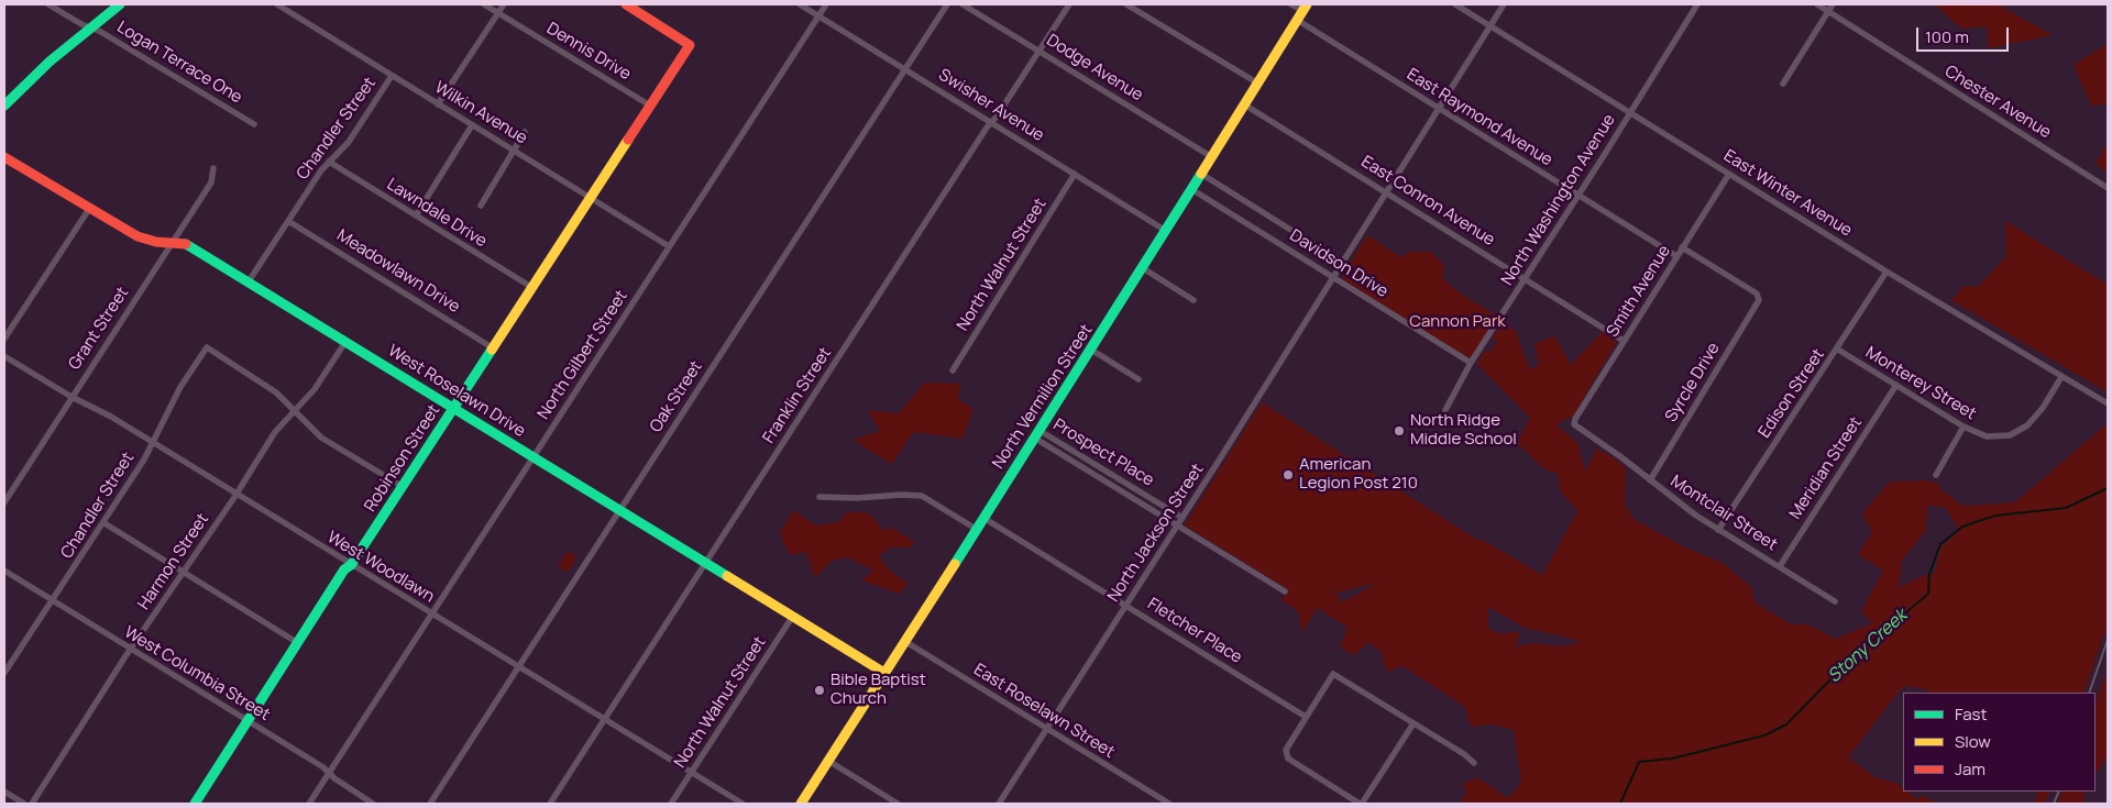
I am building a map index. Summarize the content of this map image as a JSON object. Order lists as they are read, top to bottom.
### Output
{
  "streets": {
    "street": [
      "Dennis Drive",
      "Logan Terrace One",
      "Dodge Avenue",
      "Chester Avenue",
      "Swisher Avenue",
      "Wilkin Avenue",
      "East Raymond Avenue",
      "Chandler Street",
      "East Winter Avenue",
      "North Washington Avenue",
      "East Conron Avenue",
      "Lawndale Drive",
      "Davidson Drive",
      "North Walnut Street",
      "Meadowlawn Drive",
      "Smith Avenue",
      "Grant Street",
      "North Gilbert Street",
      "Syrcle Drive",
      "Monterey Street",
      "West Roselawn Drive",
      "Edison Street",
      "Franklin Street",
      "Oak Street",
      "North Vermilion Street",
      "Prospect Place",
      "Robinson Street",
      "Meridian Street",
      "Montclair Street",
      "North Jackson Street",
      "Harmon Street",
      "West Woodlawn",
      "Fletcher Place",
      "West Columbia Street",
      "East Roselawn Street"
    ]
  },
  "crossings": [
    ["Dennis Drive", "Robinson Street"],
    ["Dodge Avenue", "Franklin Street"],
    ["Dodge Avenue", "North Vermilion Street"],
    ["Swisher Avenue", "North Walnut Street"],
    ["Swisher Avenue", "North Gilbert Street"],
    ["Swisher Avenue", "Franklin Street"],
    ["Swisher Avenue", "Oak Street"],
    ["Swisher Avenue", "North Vermilion Street"],
    ["Wilkin Avenue", "Chandler Street"],
    ["Wilkin Avenue", "North Gilbert Street"],
    ["Wilkin Avenue", "Robinson Street"],
    ["East Raymond Avenue", "North Washington Avenue"],
    ["East Raymond Avenue", "Smith Avenue"],
    ["East Raymond Avenue", "North Vermilion Street"],
    ["East Raymond Avenue", "North Jackson Street"],
    ["Chandler Street", "Lawndale Drive"],
    ["Chandler Street", "Meadowlawn Drive"],
    ["Chandler Street", "West Roselawn Drive"],
    ["Chandler Street", "Harmon Street"],
    ["Chandler Street", "West Woodlawn"],
    ["Chandler Street", "West Columbia Street"],
    ["East Winter Avenue", "North Washington Avenue"],
    ["East Winter Avenue", "Smith Avenue"],
    ["East Winter Avenue", "Monterey Street"],
    ["East Winter Avenue", "Edison Street"],
    ["East Winter Avenue", "North Jackson Street"],
    ["North Washington Avenue", "East Conron Avenue"],
    ["North Washington Avenue", "Davidson Drive"],
    ["East Conron Avenue", "Smith Avenue"],
    ["East Conron Avenue", "North Vermilion Street"],
    ["East Conron Avenue", "North Jackson Street"],
    ["Lawndale Drive", "Robinson Street"],
    ["Davidson Drive", "North Vermilion Street"],
    ["Davidson Drive", "North Jackson Street"],
    ["North Walnut Street", "West Roselawn Drive"],
    ["North Walnut Street", "West Woodlawn"],
    ["Meadowlawn Drive", "Robinson Street"],
    ["Smith Avenue", "Syrcle Drive"],
    ["Smith Avenue", "Montclair Street"],
    ["Grant Street", "West Roselawn Drive"],
    ["Grant Street", "West Woodlawn"],
    ["North Gilbert Street", "West Roselawn Drive"],
    ["North Gilbert Street", "West Woodlawn"],
    ["North Gilbert Street", "West Columbia Street"],
    ["Syrcle Drive", "Montclair Street"],
    ["Monterey Street", "Edison Street"],
    ["Monterey Street", "Meridian Street"],
    ["West Roselawn Drive", "Franklin Street"],
    ["West Roselawn Drive", "Oak Street"],
    ["West Roselawn Drive", "North Vermilion Street"],
    ["West Roselawn Drive", "Robinson Street"],
    ["West Roselawn Drive", "Harmon Street"],
    ["Edison Street", "Montclair Street"],
    ["Franklin Street", "West Woodlawn"],
    ["Oak Street", "West Woodlawn"],
    ["North Vermilion Street", "Prospect Place"],
    ["North Vermilion Street", "Fletcher Place"],
    ["North Vermilion Street", "East Roselawn Street"],
    ["Prospect Place", "North Jackson Street"],
    ["Robinson Street", "West Woodlawn"],
    ["Robinson Street", "West Columbia Street"],
    ["Meridian Street", "Montclair Street"],
    ["North Jackson Street", "Fletcher Place"],
    ["North Jackson Street", "East Roselawn Street"],
    ["Harmon Street", "West Woodlawn"],
    ["Harmon Street", "West Columbia Street"]
  ],
  "water": ["Stony Creek"],
  "parks": ["Cannon Park"],
  "places": ["North Ridge Middle School", "American Legion Post 210", "Bible Baptist Church"],
  "legend": ["Fast", "Slow", "Jam"],
  "scale_bar": "100 m"
}
